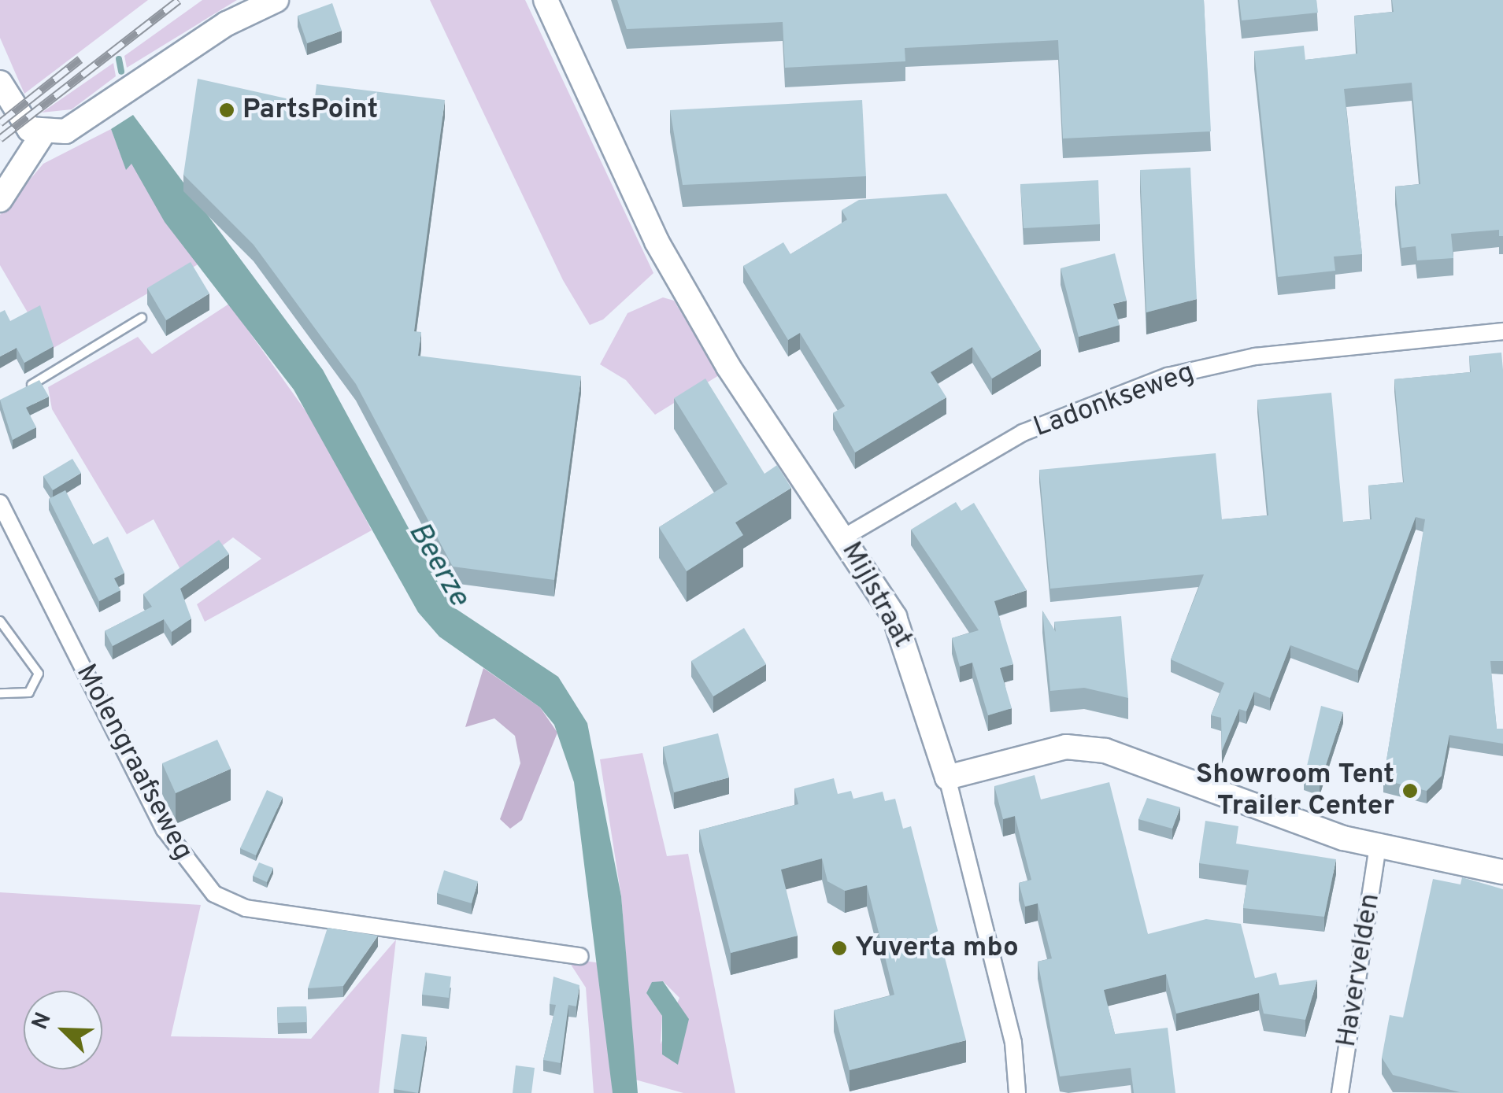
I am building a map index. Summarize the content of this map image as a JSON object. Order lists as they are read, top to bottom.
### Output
{
  "streets": {
    "main road": ["Mijlstraat"],
    "street": ["Ladonkseweg", "Molengraafseweg", "Havervelden"]
  },
  "crossings": [
    ["Ladonkseweg", "Mijlstraat"]
  ],
  "water": ["Beerze"],
  "places": ["PartsPoint", "Showroom Tent Trailer Center", "Yuverta mbo"],
  "north": "top left"
}
